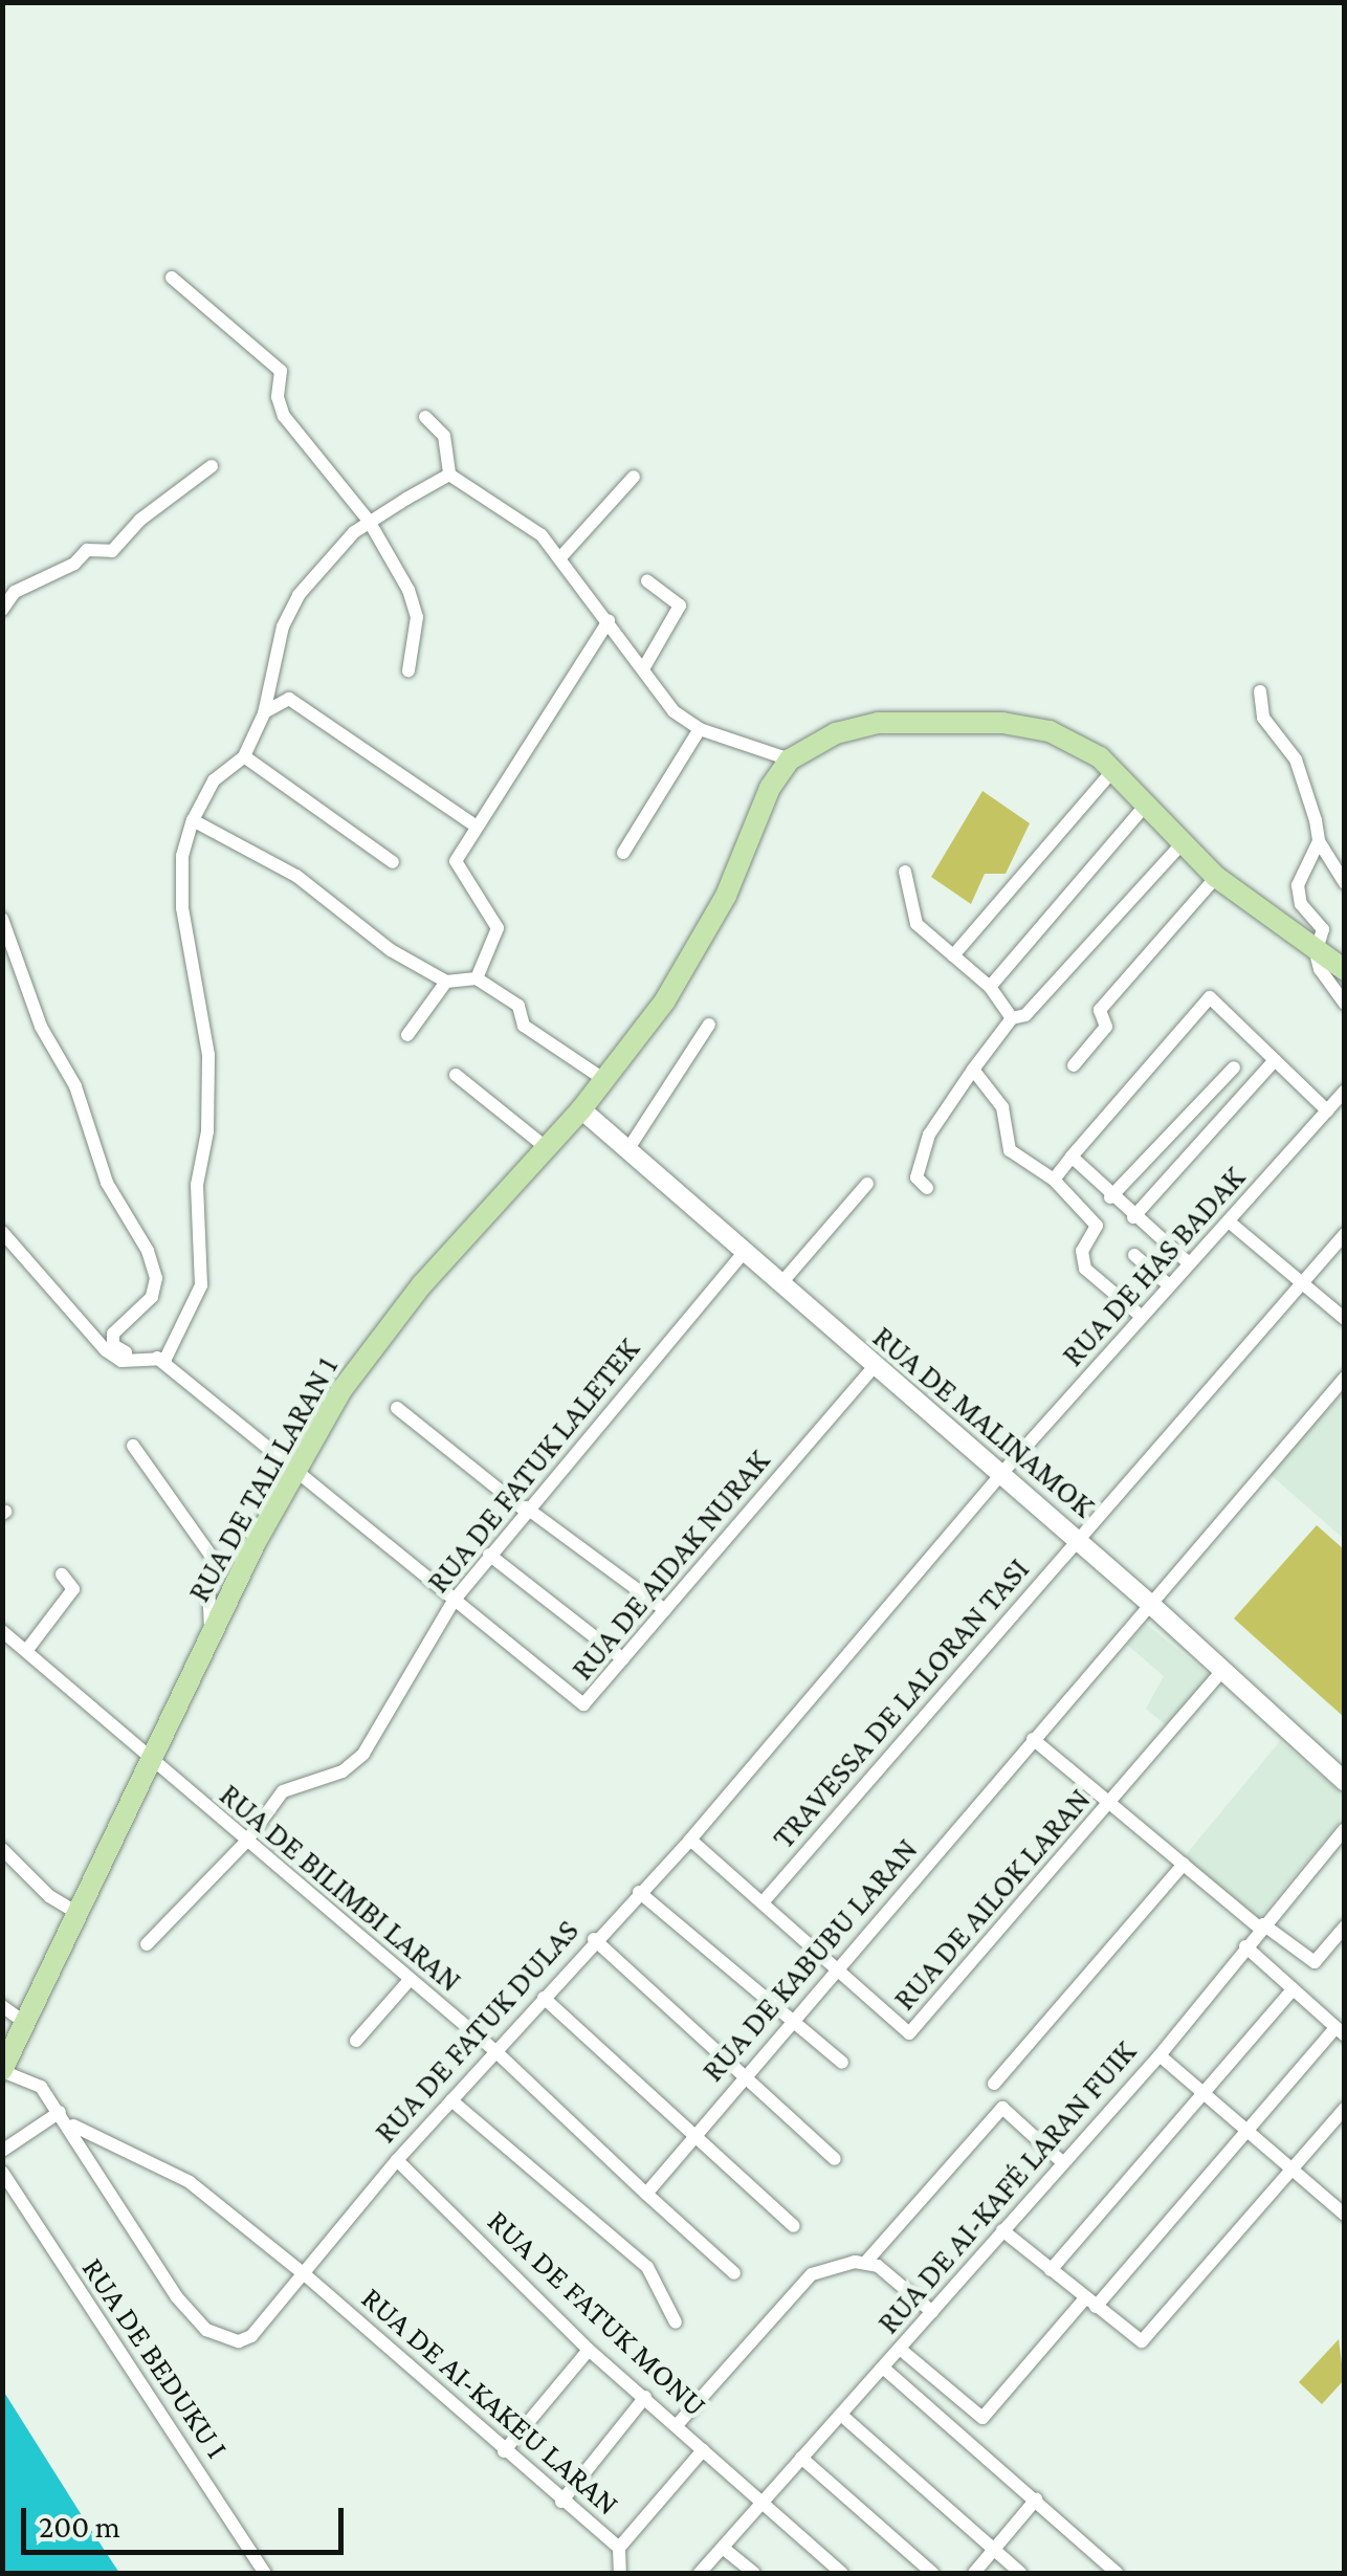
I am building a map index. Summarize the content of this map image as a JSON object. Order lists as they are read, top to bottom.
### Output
{
  "streets": {
    "main road": ["RUA DE TALI LARAN 1"],
    "street": [
      "RUA DE HAS BADAK",
      "RUA DE MALINAMOK",
      "RUA DE FATUK LALETEK",
      "RUA DE AIDAK NURAK",
      "TRAVESSA DE LALORAN TASI",
      "RUA DE BILIMBI LARAN",
      "RUA DE AILOK LARAN",
      "RUA DE KABUBU LARAN",
      "RUA DE FATUK DULAS",
      "RUA DE AI-KAFÉ LARAN FUIK",
      "RUA DE FATUK MONU",
      "RUA DE BEDUKU I",
      "RUA DE AI-KAKEU LARAN"
    ]
  },
  "crossings": [
    ["RUA DE HAS BADAK", "RUA DE MALINAMOK"],
    ["RUA DE HAS BADAK", "RUA DE FATUK DULAS"],
    ["RUA DE MALINAMOK", "RUA DE FATUK LALETEK"],
    ["RUA DE MALINAMOK", "RUA DE TALI LARAN 1"],
    ["RUA DE MALINAMOK", "RUA DE AIDAK NURAK"],
    ["RUA DE MALINAMOK", "TRAVESSA DE LALORAN TASI"],
    ["RUA DE MALINAMOK", "RUA DE AILOK LARAN"],
    ["RUA DE MALINAMOK", "RUA DE KABUBU LARAN"],
    ["RUA DE MALINAMOK", "RUA DE FATUK DULAS"],
    ["RUA DE FATUK LALETEK", "RUA DE AIDAK NURAK"],
    ["RUA DE FATUK LALETEK", "RUA DE BILIMBI LARAN"],
    ["RUA DE TALI LARAN 1", "RUA DE AIDAK NURAK"],
    ["RUA DE TALI LARAN 1", "RUA DE BILIMBI LARAN"],
    ["RUA DE TALI LARAN 1", "RUA DE FATUK DULAS"],
    ["TRAVESSA DE LALORAN TASI", "RUA DE AILOK LARAN"],
    ["RUA DE BILIMBI LARAN", "RUA DE FATUK DULAS"],
    ["RUA DE AILOK LARAN", "RUA DE KABUBU LARAN"],
    ["RUA DE AILOK LARAN", "RUA DE FATUK DULAS"],
    ["RUA DE FATUK DULAS", "RUA DE FATUK MONU"],
    ["RUA DE FATUK DULAS", "RUA DE AI-KAKEU LARAN"],
    ["RUA DE AI-KAFÉ LARAN FUIK", "RUA DE FATUK MONU"]
  ],
  "scale_bar": "200 m"
}
